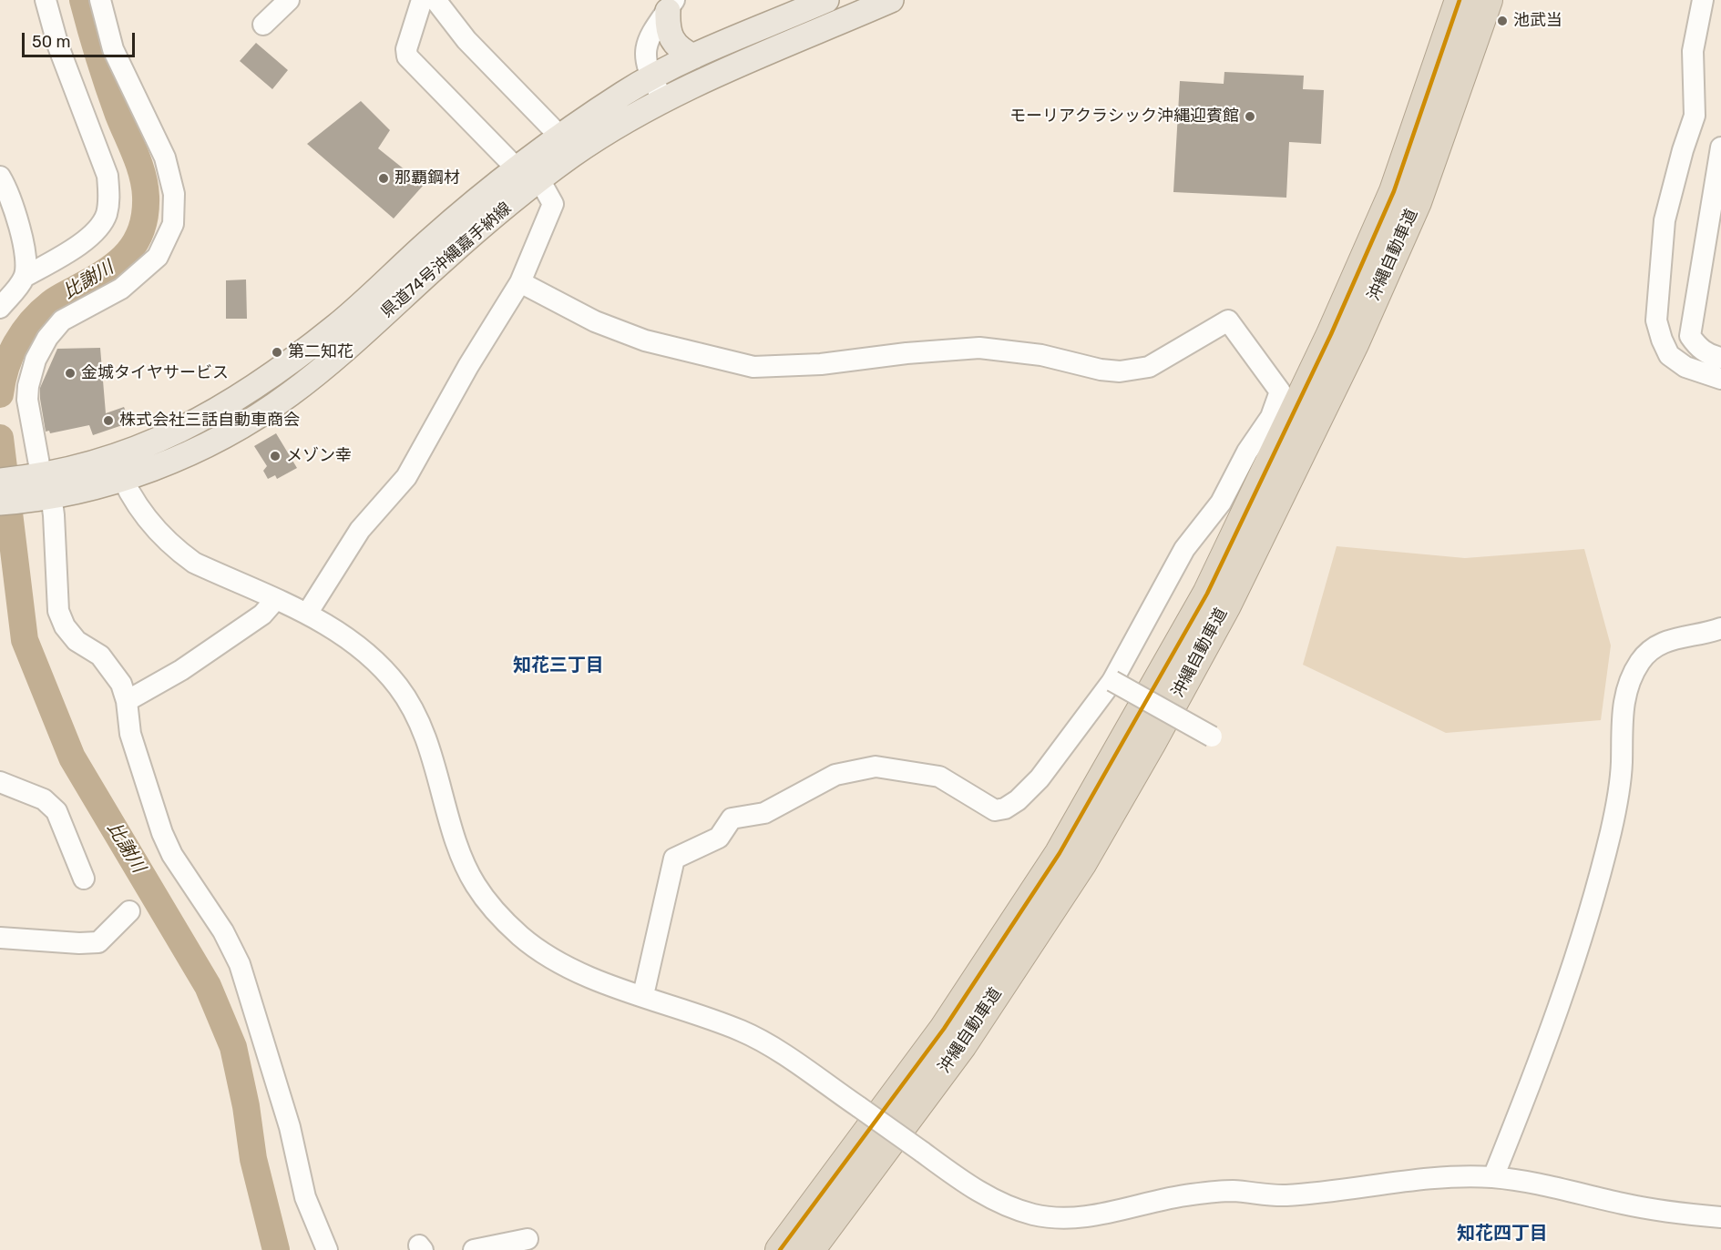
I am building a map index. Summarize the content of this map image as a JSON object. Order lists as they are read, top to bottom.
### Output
{
  "streets": {
    "highway": ["沖縄自動車道"],
    "main road": ["県道74号沖縄嘉手納線"]
  },
  "districts": ["知花三丁目", "知花四丁目"],
  "water": ["比謝川"],
  "places": [
    "池武当",
    "モーリアクラシック沖縄迎賓館",
    "那覇鋼材",
    "第二知花",
    "金城タイヤサービス",
    "株式会社三話自動車商会",
    "メゾン幸"
  ],
  "scale_bar": "50 m"
}
